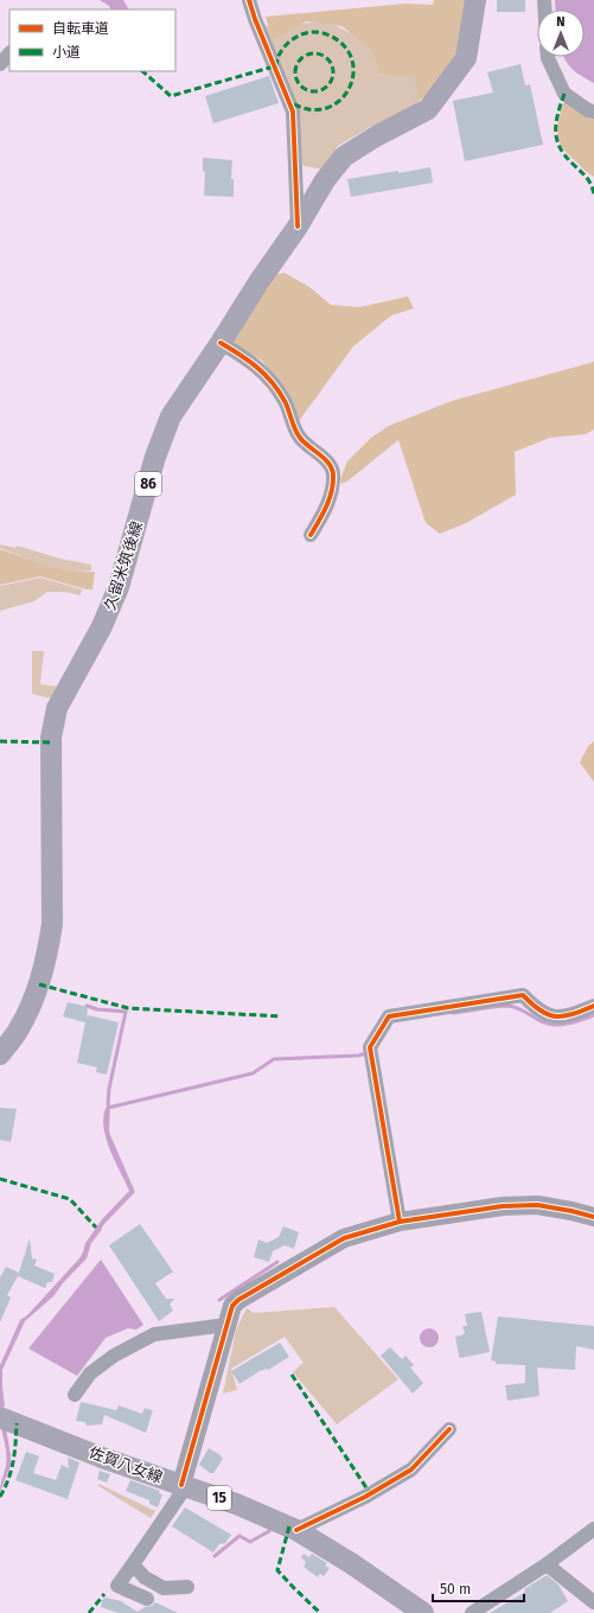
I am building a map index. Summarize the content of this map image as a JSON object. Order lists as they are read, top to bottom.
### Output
{
  "streets": {
    "main road": [
      "86",
      "久留米筑後線",
      "佐賀八女線",
      "15"
    ]
  },
  "legend": ["自転車道", "小道"],
  "scale_bar": "50 m",
  "north": "top"
}
